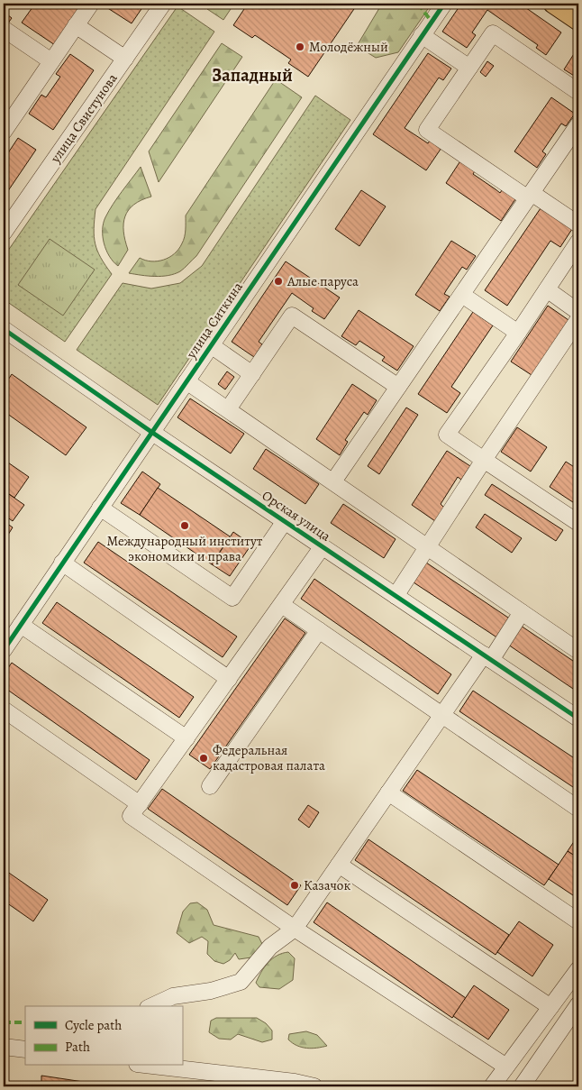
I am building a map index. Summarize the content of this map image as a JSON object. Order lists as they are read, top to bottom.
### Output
{
  "streets": {
    "street": ["улица Свистунова", "улица Ситкина", "Орская улица"]
  },
  "crossings": [
    ["улица Ситкина", "Орская улица"]
  ],
  "districts": ["Западный"],
  "places": [
    "Молодёжный",
    "Алые паруса",
    "Международный институт экономики и права",
    "Федеральная кадастровая палата",
    "Казачок"
  ],
  "legend": ["Cycle path", "Path"]
}
